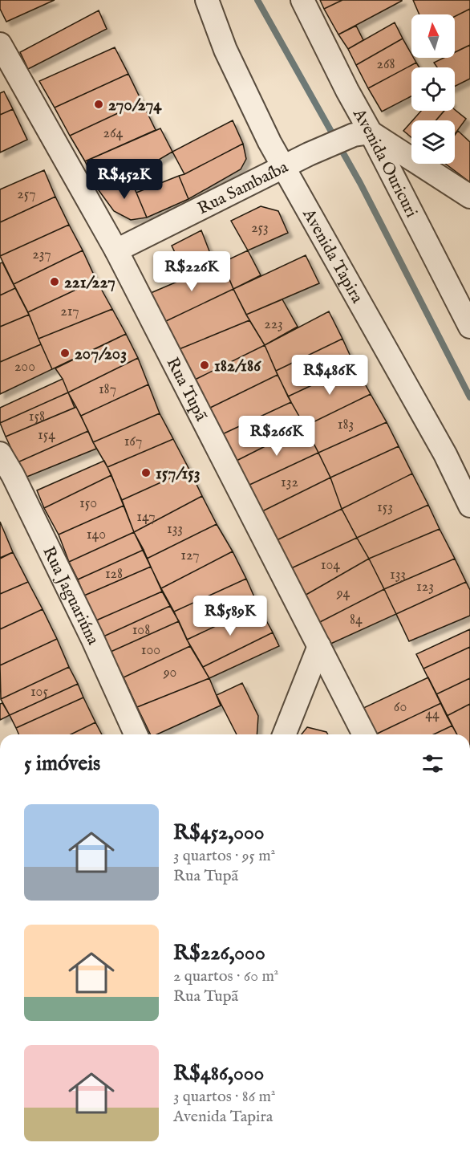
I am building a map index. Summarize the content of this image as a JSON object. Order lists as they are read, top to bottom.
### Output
{
  "streets": {
    "street": [
      "Avenida Ouricuri",
      "Rua Sambaíba",
      "Avenida Tapira",
      "Rua Tupã",
      "Rua Jaguariúna"
    ]
  },
  "crossings": [
    ["Avenida Ouricuri", "Rua Sambaíba"],
    ["Rua Sambaíba", "Avenida Tapira"],
    ["Rua Sambaíba", "Rua Tupã"]
  ],
  "places": [
    "270/274",
    "221/227",
    "207/203",
    "182/186",
    "157/153"
  ],
  "house_numbers": [
    "268",
    "264",
    "257",
    "253",
    "237",
    "217",
    "223",
    "200",
    "187",
    "158",
    "183",
    "154",
    "167",
    "132",
    "150",
    "153",
    "147",
    "133",
    "140",
    "127",
    "104",
    "128",
    "133",
    "123",
    "94",
    "84",
    "108",
    "100",
    "90",
    "105",
    "60",
    "44"
  ],
  "north": "top",
  "page": {
    "price": [
      "R$452K",
      "R$226K",
      "R$486K",
      "R$266K",
      "R$589K"
    ],
    "heading": "5 imóveis",
    "list": [
      {
        "name": "R$452,000",
        "note": "3 quartos · 95 m² · Rua Tupã"
      },
      {
        "name": "R$226,000",
        "note": "2 quartos · 60 m² · Rua Tupã"
      },
      {
        "name": "R$486,000",
        "note": "3 quartos · 86 m² · Avenida Tapira"
      }
    ]
  }
}
